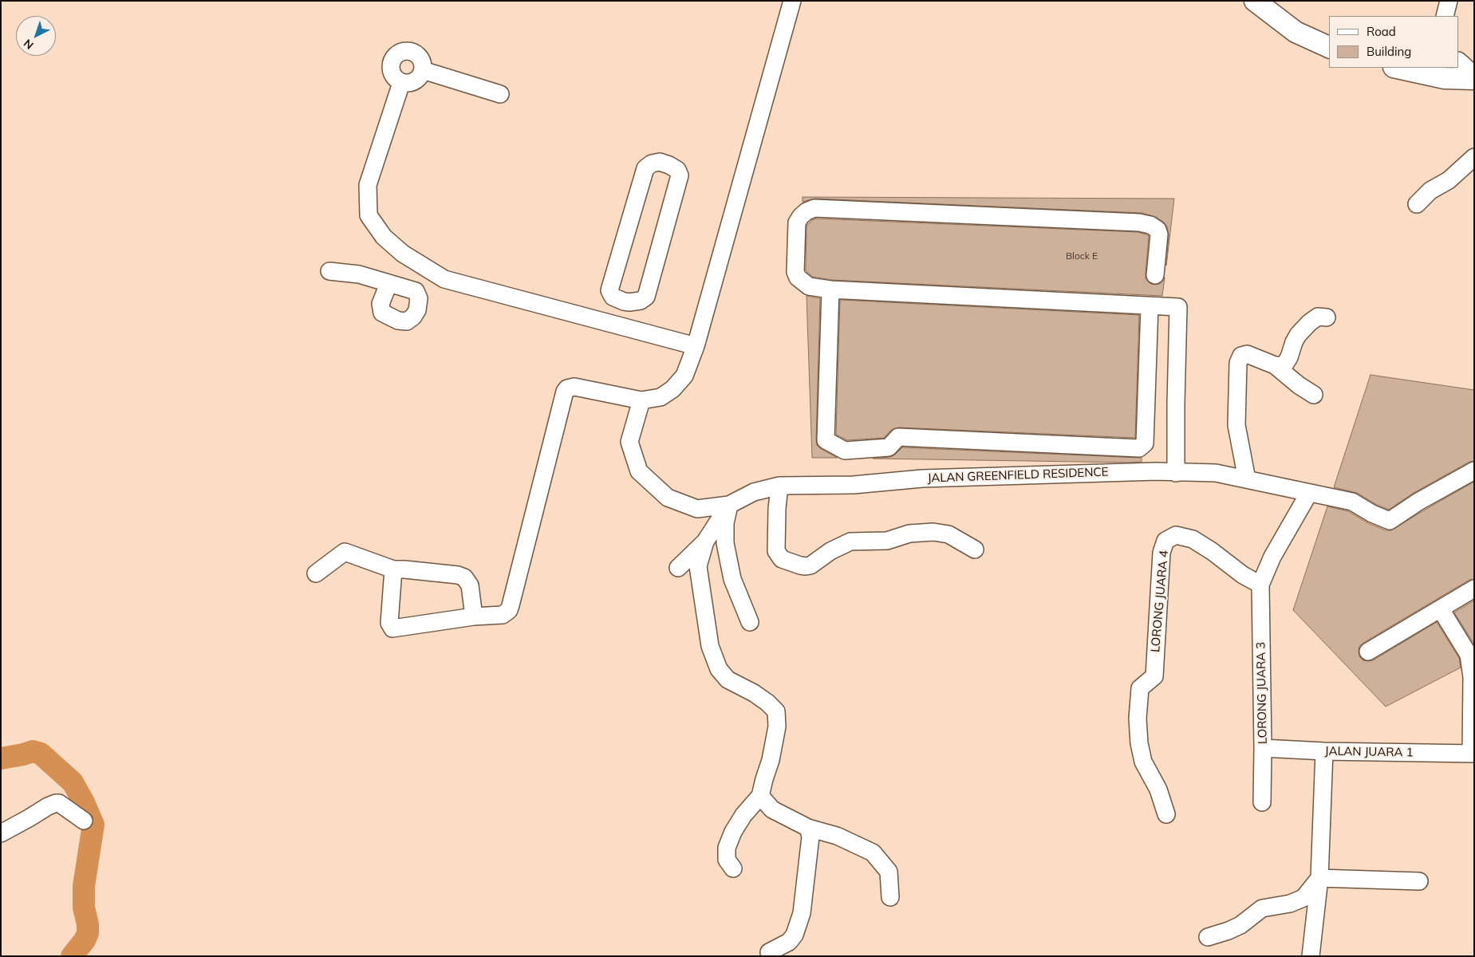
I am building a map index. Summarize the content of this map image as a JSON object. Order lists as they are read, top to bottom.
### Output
{
  "streets": {
    "street": [
      "JALAN GREENFIELD RESIDENCE",
      "LORONG JUARA 4",
      "LORONG JUARA 3",
      "JALAN JUARA 1"
    ]
  },
  "crossings": [
    ["LORONG JUARA 4", "LORONG JUARA 3"],
    ["LORONG JUARA 3", "JALAN JUARA 1"]
  ],
  "house_numbers": ["Block E"],
  "legend": ["Road", "Building"],
  "north": "bottom left"
}
